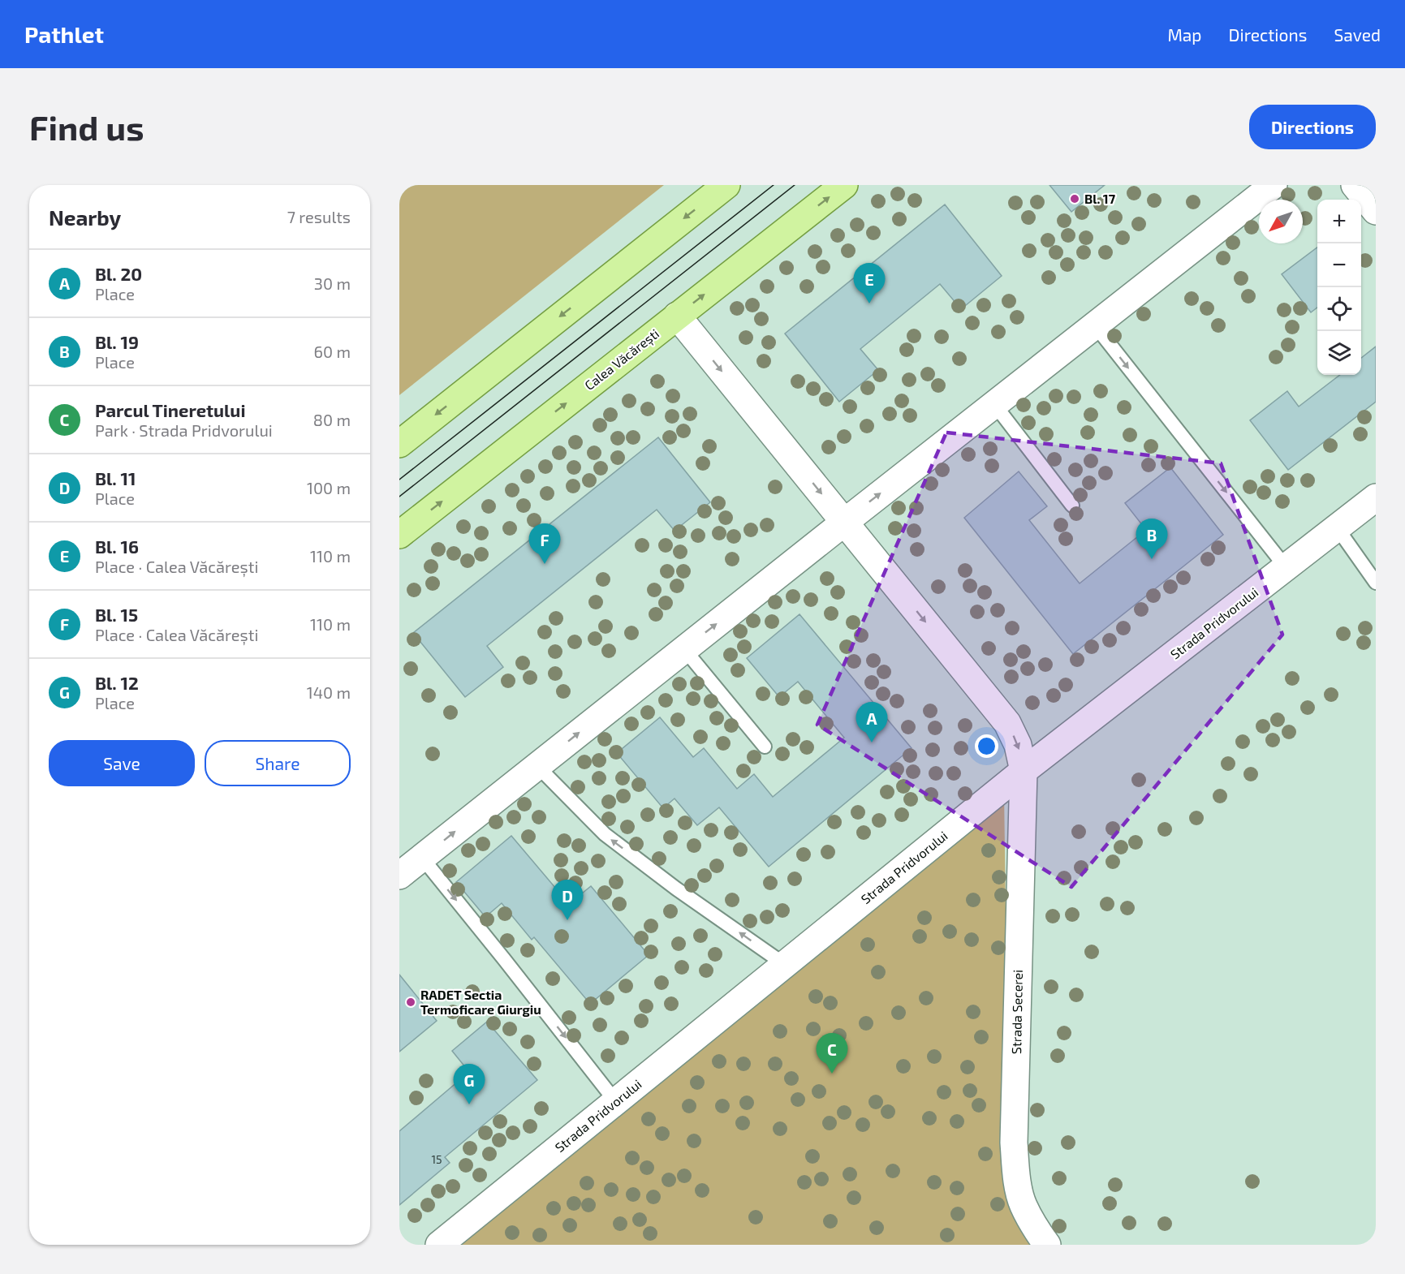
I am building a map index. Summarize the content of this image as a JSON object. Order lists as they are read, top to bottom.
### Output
{
  "streets": {
    "main road": ["Calea Văcărești"],
    "street": ["Strada Pridvorului", "Strada Secerei"]
  },
  "crossings": [
    ["Calea Văcărești", "Strada Secerei"],
    ["Strada Pridvorului", "Strada Secerei"]
  ],
  "one_way": ["Strada Secerei"],
  "places": ["Bl. 17", "RADET Sectia Termoficare Giurgiu"],
  "house_numbers": ["15"],
  "north": "bottom left",
  "page": {
    "header": "Pathlet",
    "nav": ["Map", "Directions", "Saved"],
    "buttons": [
      "Directions",
      ["Save", "Share"]
    ],
    "title": "Find us",
    "heading": ["Nearby", "7 results"],
    "map_buttons": ["+", "−"],
    "list": [
      {
        "mark": "A",
        "name": "Bl. 20",
        "note": "Place",
        "value": "30 m"
      },
      {
        "mark": "B",
        "name": "Bl. 19",
        "note": "Place",
        "value": "60 m"
      },
      {
        "mark": "C",
        "name": "Parcul Tineretului",
        "note": "Park · Strada Pridvorului",
        "value": "80 m"
      },
      {
        "mark": "D",
        "name": "Bl. 11",
        "note": "Place",
        "value": "100 m"
      },
      {
        "mark": "E",
        "name": "Bl. 16",
        "note": "Place · Calea Văcărești",
        "value": "110 m"
      },
      {
        "mark": "F",
        "name": "Bl. 15",
        "note": "Place · Calea Văcărești",
        "value": "110 m"
      },
      {
        "mark": "G",
        "name": "Bl. 12",
        "note": "Place",
        "value": "140 m"
      }
    ],
    "pins": [
      "E",
      "B",
      "F",
      "A",
      "D",
      "C",
      "G"
    ]
  }
}
